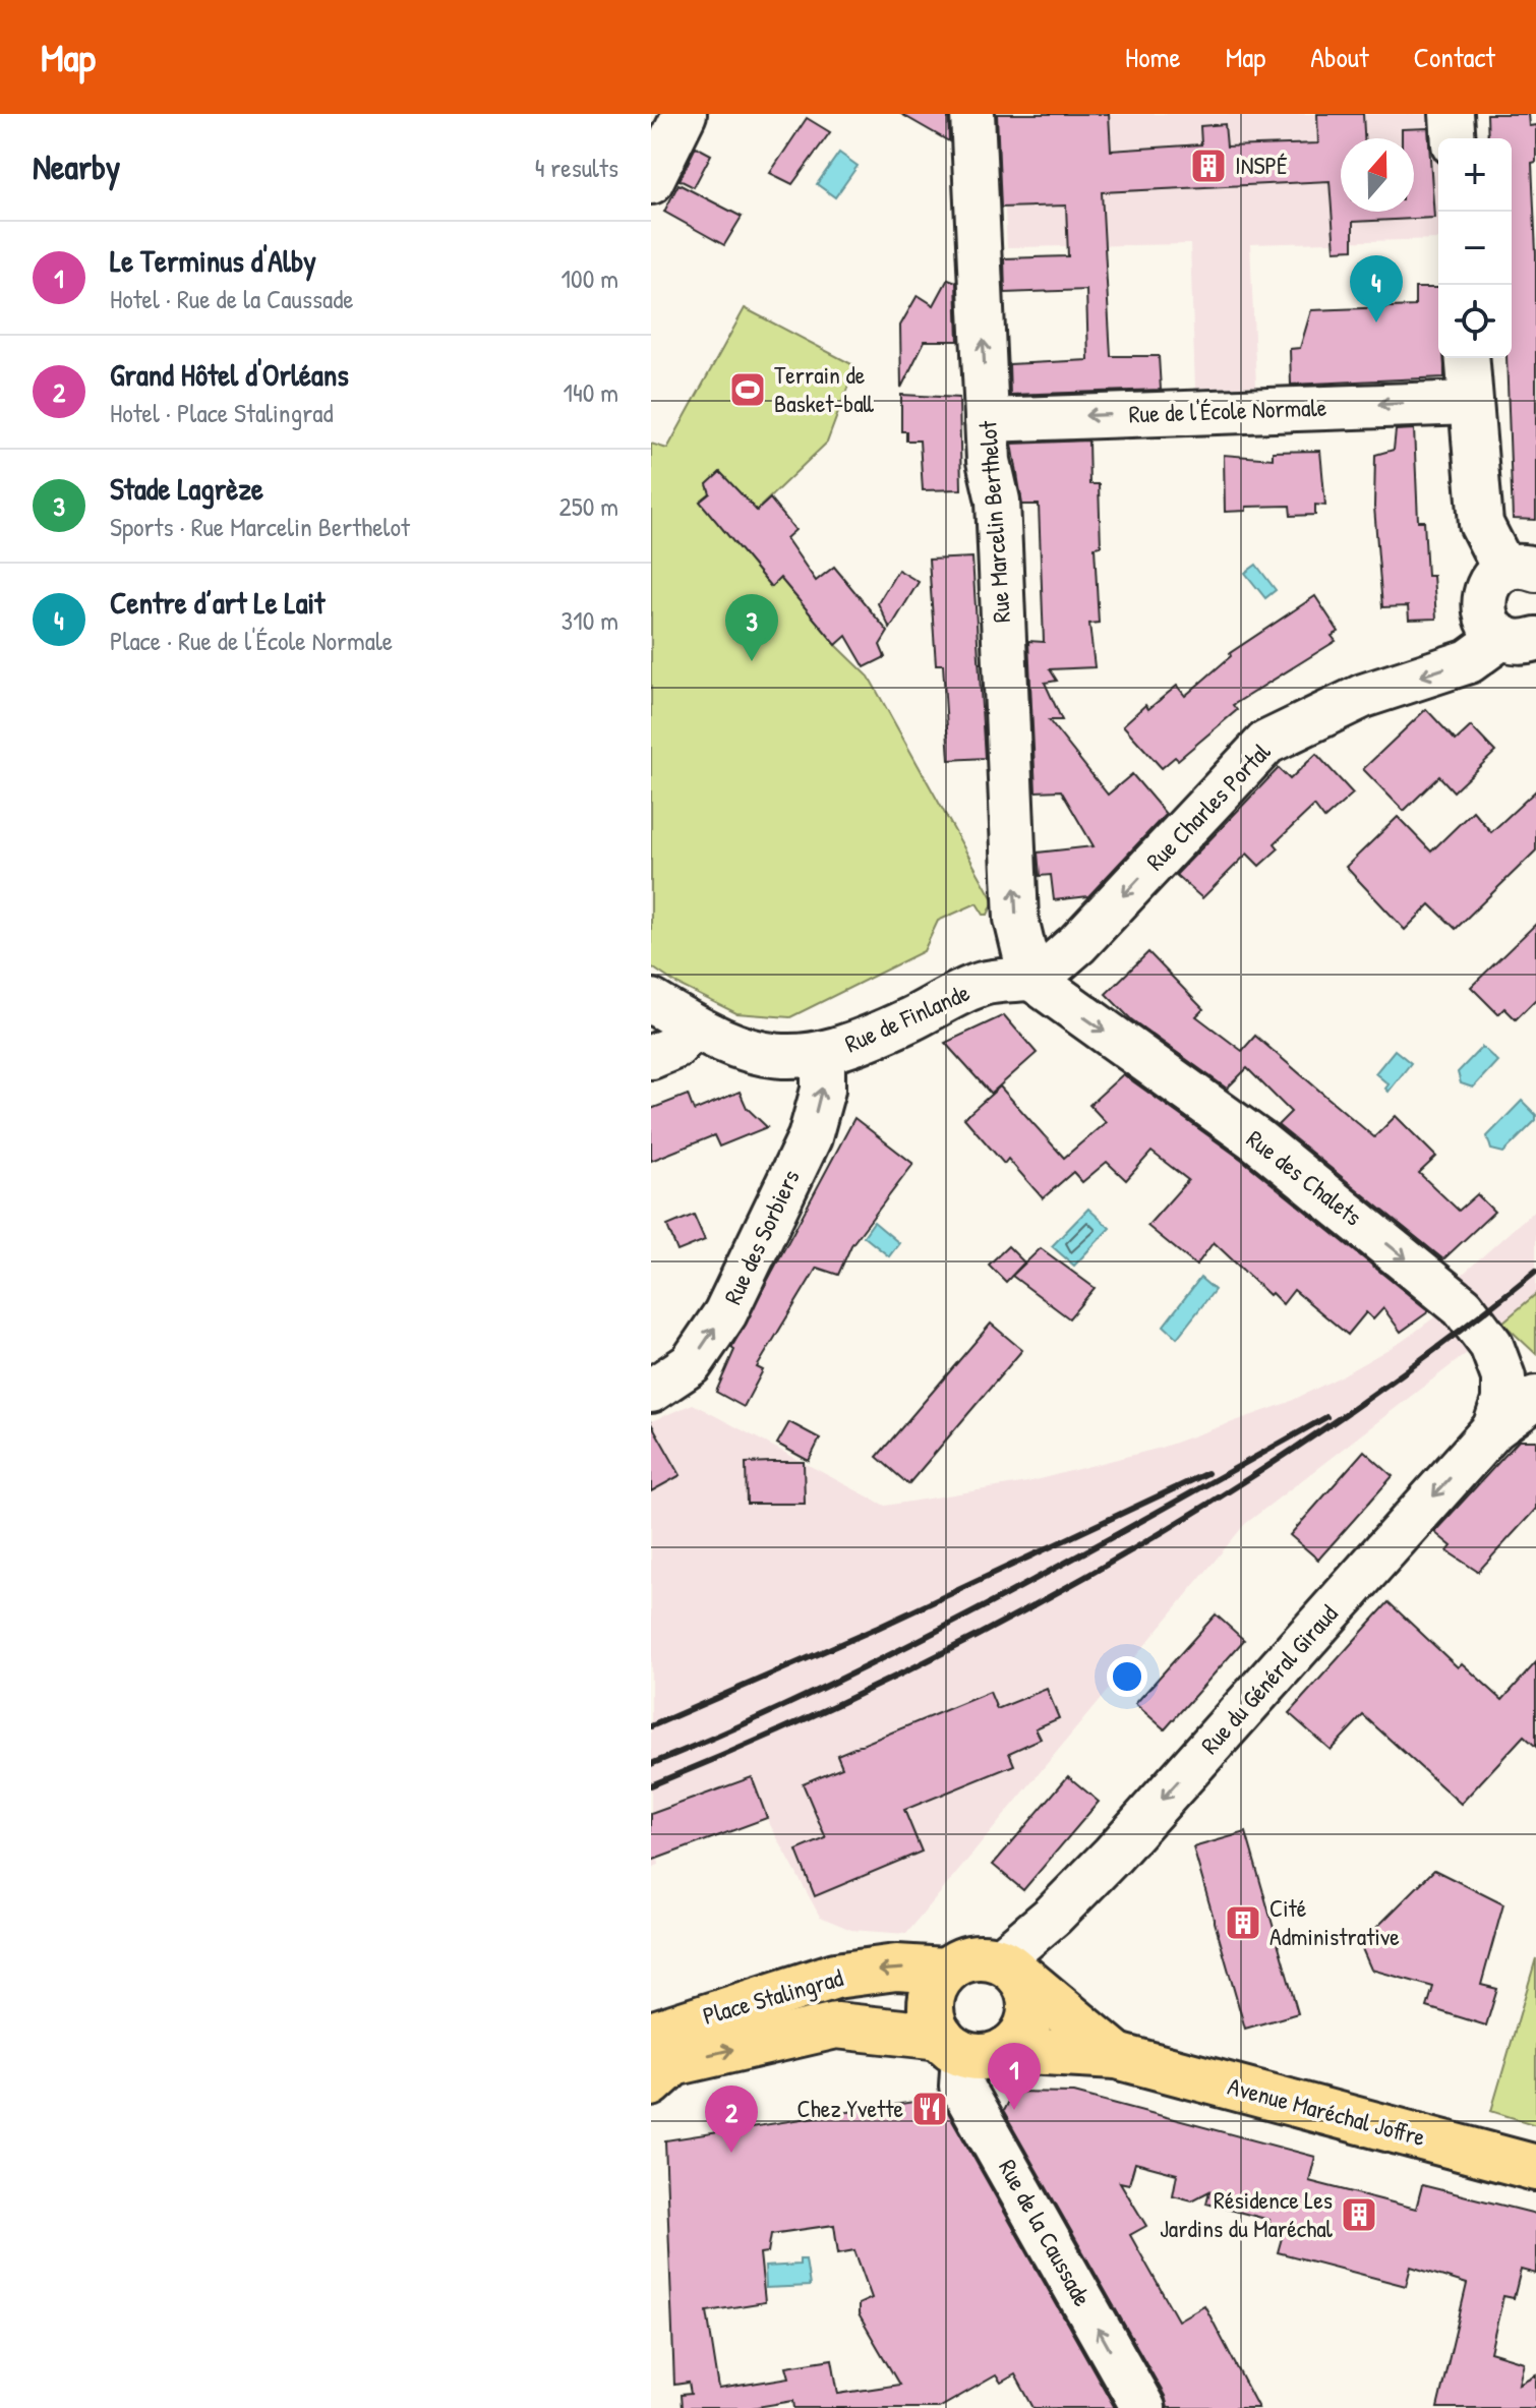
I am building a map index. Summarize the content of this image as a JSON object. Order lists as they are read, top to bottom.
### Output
{
  "streets": {
    "main road": ["Place Stalingrad", "Avenue Maréchal Joffre"],
    "street": [
      "Rue de l'École Normale",
      "Rue Marcelin Berthelot",
      "Rue Charles Portal",
      "Rue de Finlande",
      "Rue des Chalets",
      "Rue des Sorbiers",
      "Rue du Général Giraud",
      "Rue de la Caussade"
    ]
  },
  "crossings": [
    ["Rue de l'École Normale", "Rue Marcelin Berthelot"],
    ["Rue Marcelin Berthelot", "Rue Charles Portal"],
    ["Rue Marcelin Berthelot", "Rue de Finlande"],
    ["Rue Marcelin Berthelot", "Rue des Chalets"],
    ["Rue Charles Portal", "Rue de Finlande"],
    ["Rue Charles Portal", "Rue des Chalets"],
    ["Rue de Finlande", "Rue des Chalets"],
    ["Rue de Finlande", "Rue des Sorbiers"],
    ["Rue des Chalets", "Rue du Général Giraud"],
    ["Rue du Général Giraud", "Place Stalingrad"],
    ["Rue du Général Giraud", "Rue de la Caussade"],
    ["Place Stalingrad", "Avenue Maréchal Joffre"],
    ["Place Stalingrad", "Rue de la Caussade"]
  ],
  "one_way": [
    "Rue de l'École Normale",
    "Rue Marcelin Berthelot",
    "Rue Charles Portal",
    "Rue des Chalets",
    "Rue des Sorbiers",
    "Rue du Général Giraud",
    "Rue de la Caussade"
  ],
  "places": {
    "building": ["INSPÉ", "Cité Administrative", "Résidence Les Jardins du Maréchal"],
    "sports": ["Terrain de Basket-ball"],
    "restaurant": ["Chez Yvette"]
  },
  "north": "top",
  "page": {
    "header": "Map",
    "nav": [
      "Home",
      "Map",
      "About",
      "Contact"
    ],
    "heading": ["Nearby", "4 results"],
    "map_buttons": ["+", "−"],
    "list": [
      {
        "mark": "1",
        "name": "Le Terminus d'Alby",
        "note": "Hotel · Rue de la Caussade",
        "value": "100 m"
      },
      {
        "mark": "2",
        "name": "Grand Hôtel d'Orléans",
        "note": "Hotel · Place Stalingrad",
        "value": "140 m"
      },
      {
        "mark": "3",
        "name": "Stade Lagrèze",
        "note": "Sports · Rue Marcelin Berthelot",
        "value": "250 m"
      },
      {
        "mark": "4",
        "name": "Centre d’art Le Lait",
        "note": "Place · Rue de l'École Normale",
        "value": "310 m"
      }
    ],
    "pins": [
      "4",
      "3",
      "1",
      "2"
    ]
  }
}
